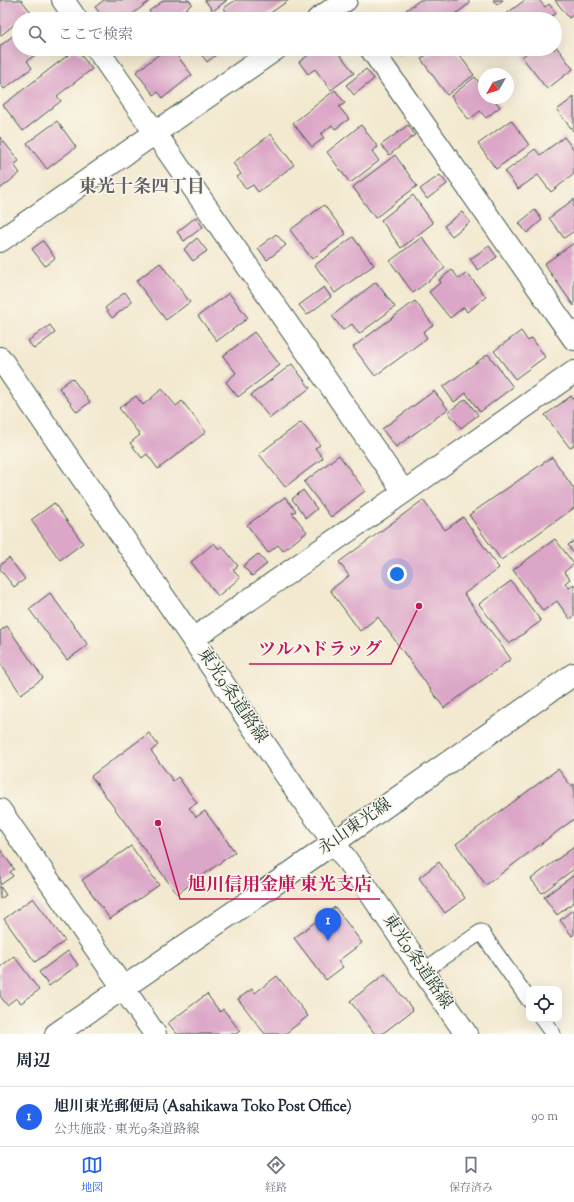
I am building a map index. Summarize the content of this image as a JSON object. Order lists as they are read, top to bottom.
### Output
{
  "streets": {
    "street": ["東光9条道路線", "永山東光線"]
  },
  "crossings": [
    ["東光9条道路線", "永山東光線"]
  ],
  "districts": ["東光十条四丁目"],
  "places": ["ツルハドラッグ", "旭川信用金庫 東光支店"],
  "north": "bottom left",
  "page": {
    "search": "ここで検索",
    "pins": "1",
    "heading": "周辺",
    "list": [
      {
        "mark": "1",
        "name": "旭川東光郵便局 (Asahikawa Toko Post Office)",
        "note": "公共施設 · 東光9条道路線",
        "value": "90 m"
      }
    ],
    "nav": ["地図", "経路", "保存済み"]
  }
}
